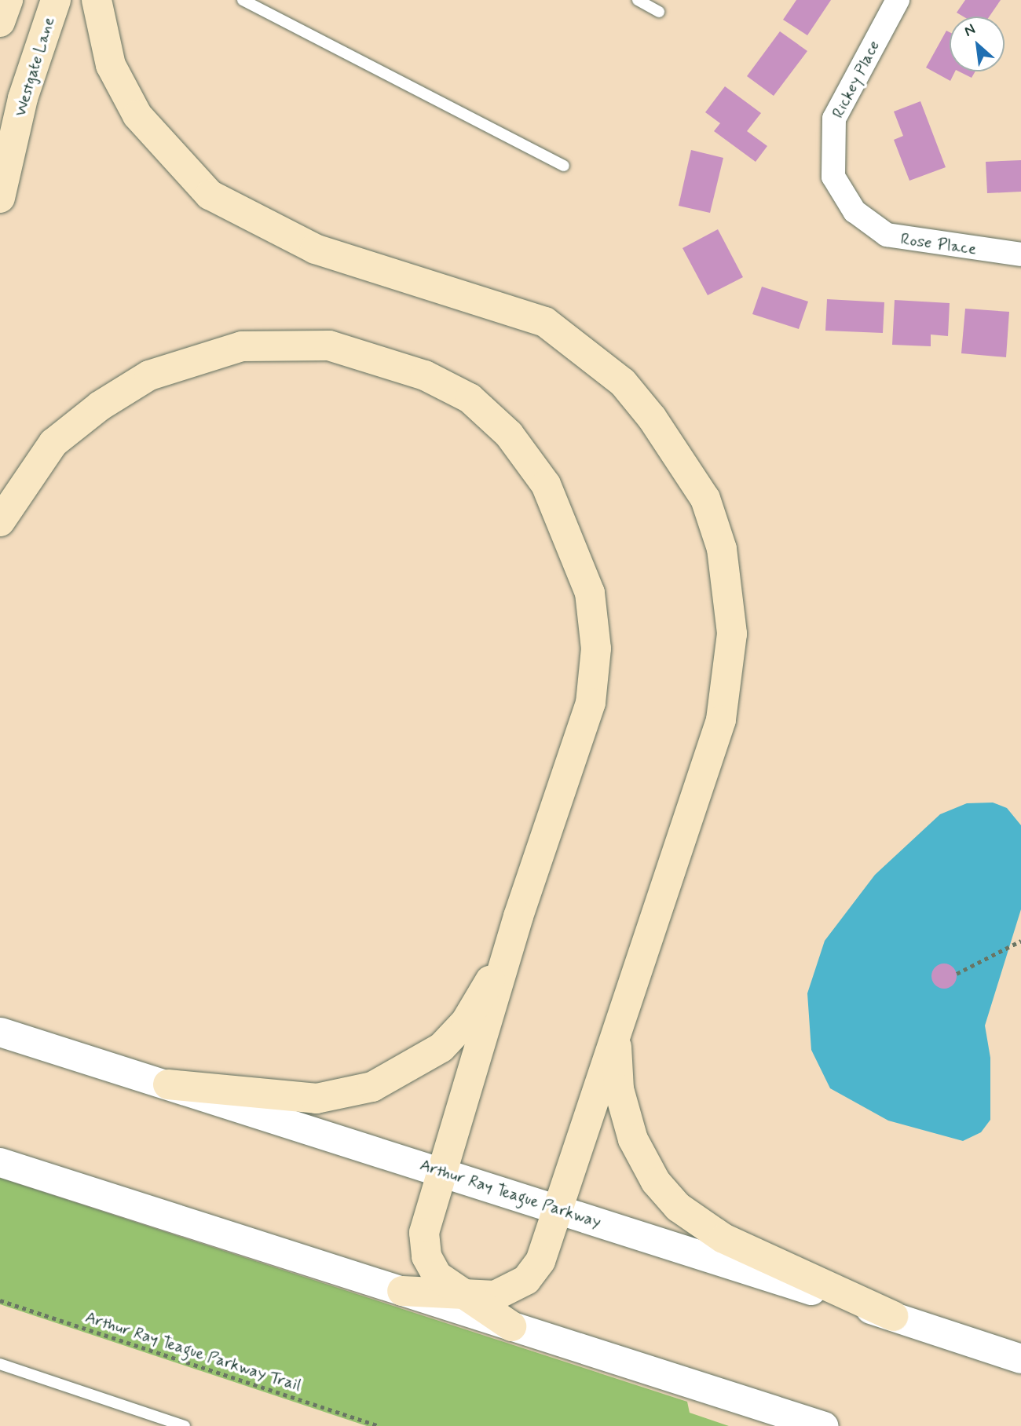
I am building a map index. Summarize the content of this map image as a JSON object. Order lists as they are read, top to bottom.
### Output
{
  "streets": {
    "main road": ["Westgate Lane"],
    "street": ["Rickey Place", "Rose Place", "Arthur Ray Teague Parkway"],
    "path": ["Arthur Ray Teague Parkway Trail"]
  },
  "crossings": [
    ["Rickey Place", "Rose Place"]
  ],
  "north": "top left"
}
